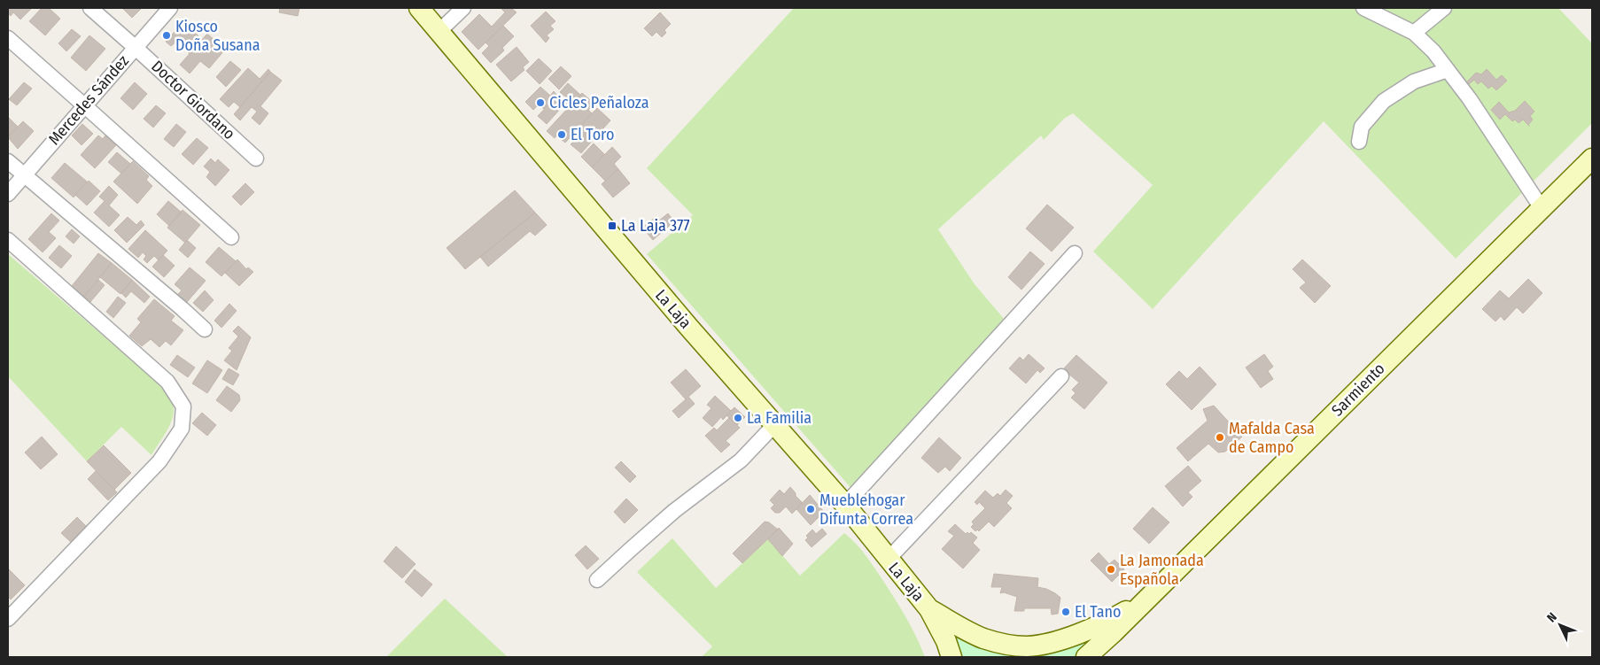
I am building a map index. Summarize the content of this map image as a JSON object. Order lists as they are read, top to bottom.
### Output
{
  "streets": {
    "main road": ["La Laja", "Sarmiento"],
    "street": ["Mercedes Sández", "Doctor Giordano"]
  },
  "crossings": [
    ["Mercedes Sández", "Doctor Giordano"],
    ["La Laja", "Sarmiento"]
  ],
  "places": {
    "other": [
      "Kiosco Doña Susana",
      "Cicles Peñaloza",
      "El Toro",
      "La Familia",
      "Mafalda Casa de Campo",
      "Mueblehogar Difunta Correa",
      "La Jamonada Española",
      "El Tano"
    ],
    "transit": ["La Laja 377"]
  },
  "north": "top left"
}
